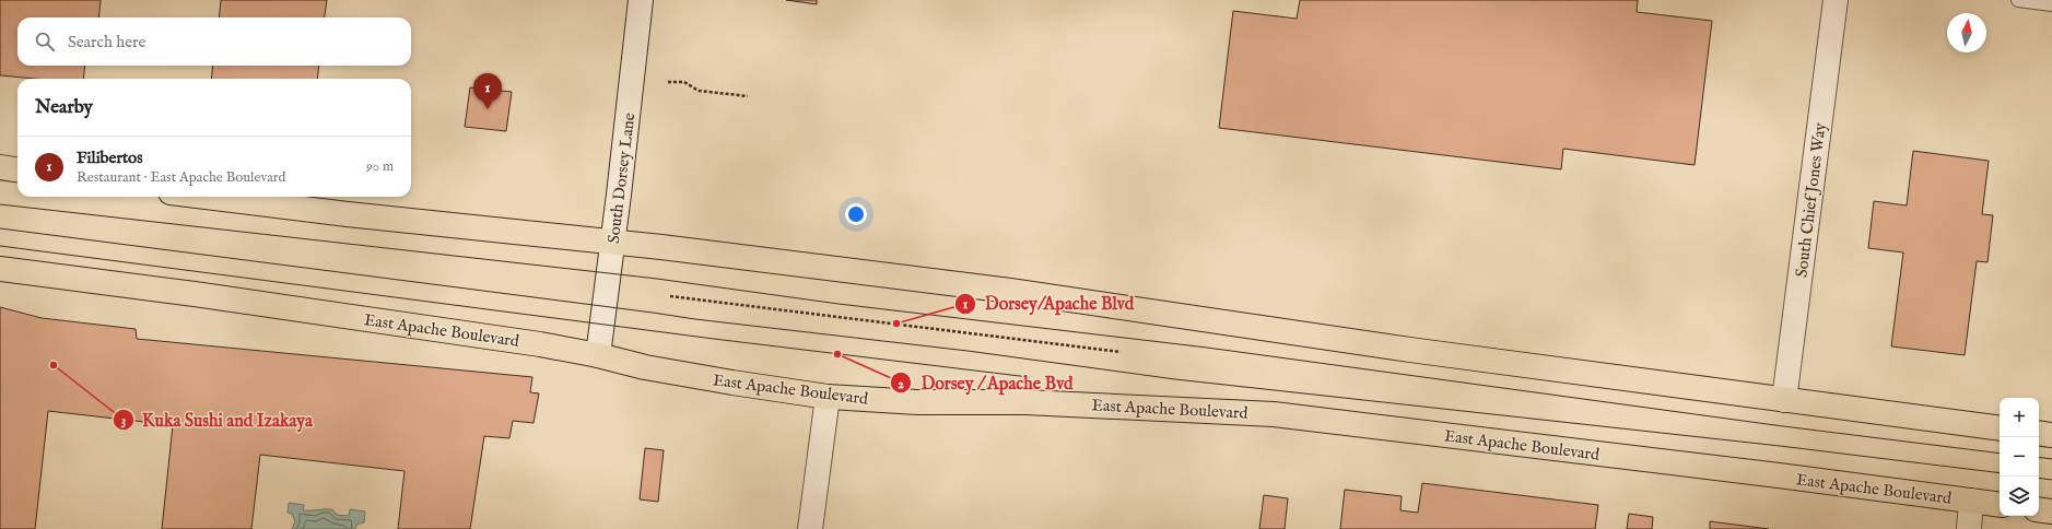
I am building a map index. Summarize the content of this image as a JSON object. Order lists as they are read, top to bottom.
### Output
{
  "streets": {
    "main road": ["East Apache Boulevard"],
    "street": ["South Dorsey Lane", "South Chief Jones Way"]
  },
  "crossings": [
    ["South Dorsey Lane", "East Apache Boulevard"]
  ],
  "places": ["Dorsey/Apache Blvd", "Dorsey / Apache Bvd", "Kuka Sushi and Izakaya"],
  "north": "top",
  "page": {
    "search": "Search here",
    "pins": "1",
    "heading": "Nearby",
    "list": [
      {
        "mark": "1",
        "name": "Filibertos",
        "note": "Restaurant · East Apache Boulevard",
        "value": "90 m"
      }
    ],
    "map_buttons": ["+", "−"]
  }
}
